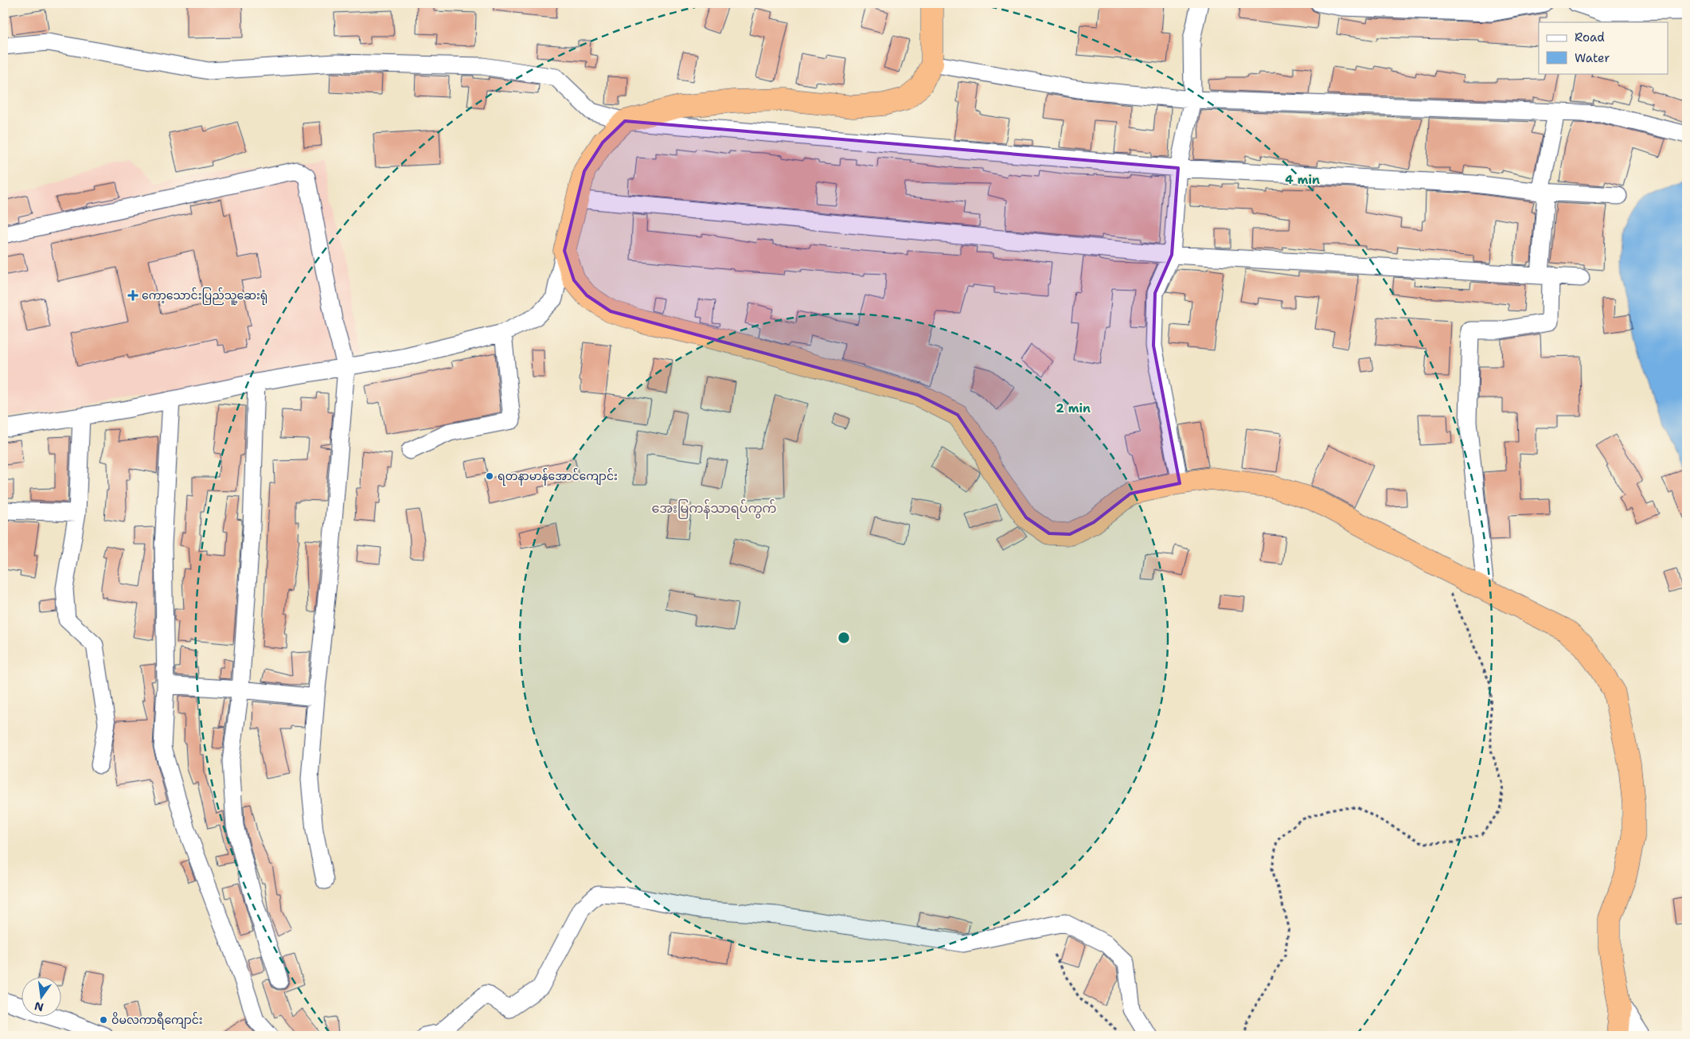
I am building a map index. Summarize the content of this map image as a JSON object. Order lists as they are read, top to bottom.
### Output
{
  "districts": ["အေးမြကန်သာရပ်ကွက်"],
  "places": {
    "health": ["ကော့သောင်းပြည်သူ့ဆေးရုံ"],
    "other": ["ရတနာမာန်အောင်ကျောင်း", "ဝိမလကာရီကျောင်း"]
  },
  "legend": ["Road", "Water"],
  "north": "bottom",
  "rings": ["4 min", "2 min"]
}
